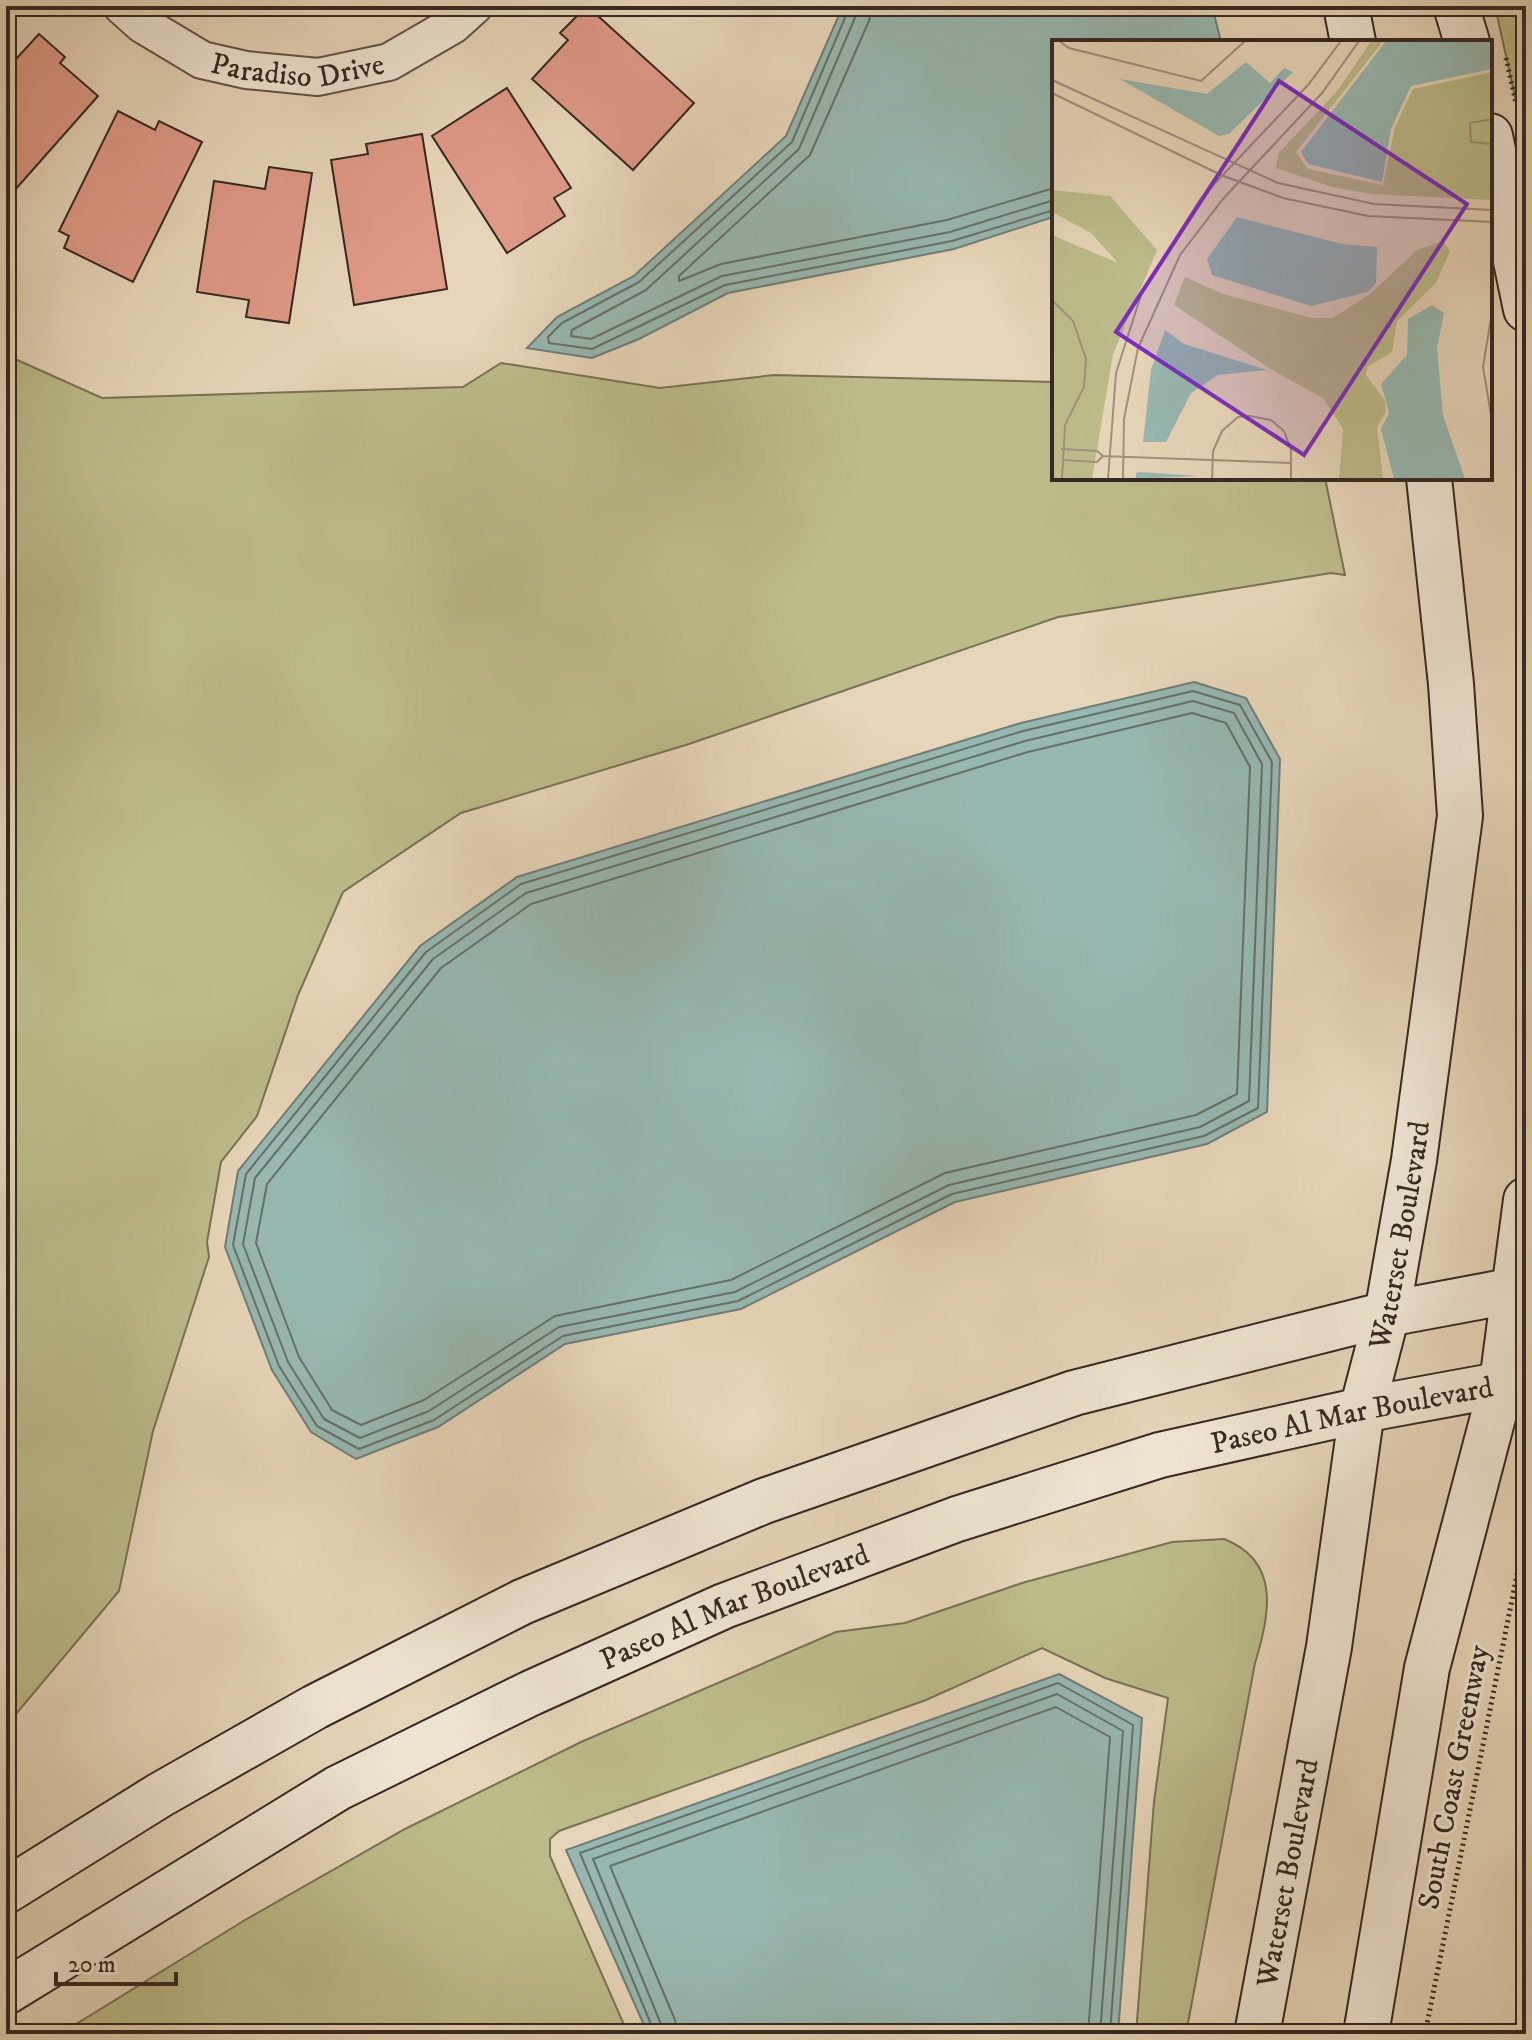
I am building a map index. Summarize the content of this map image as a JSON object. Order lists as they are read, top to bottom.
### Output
{
  "streets": {
    "main road": ["Waterset Boulevard", "Paseo Al Mar Boulevard"],
    "street": ["Paradiso Drive"],
    "path": ["South Coast Greenway"]
  },
  "crossings": [
    ["Waterset Boulevard", "Paseo Al Mar Boulevard"]
  ],
  "scale_bar": "20 m"
}
